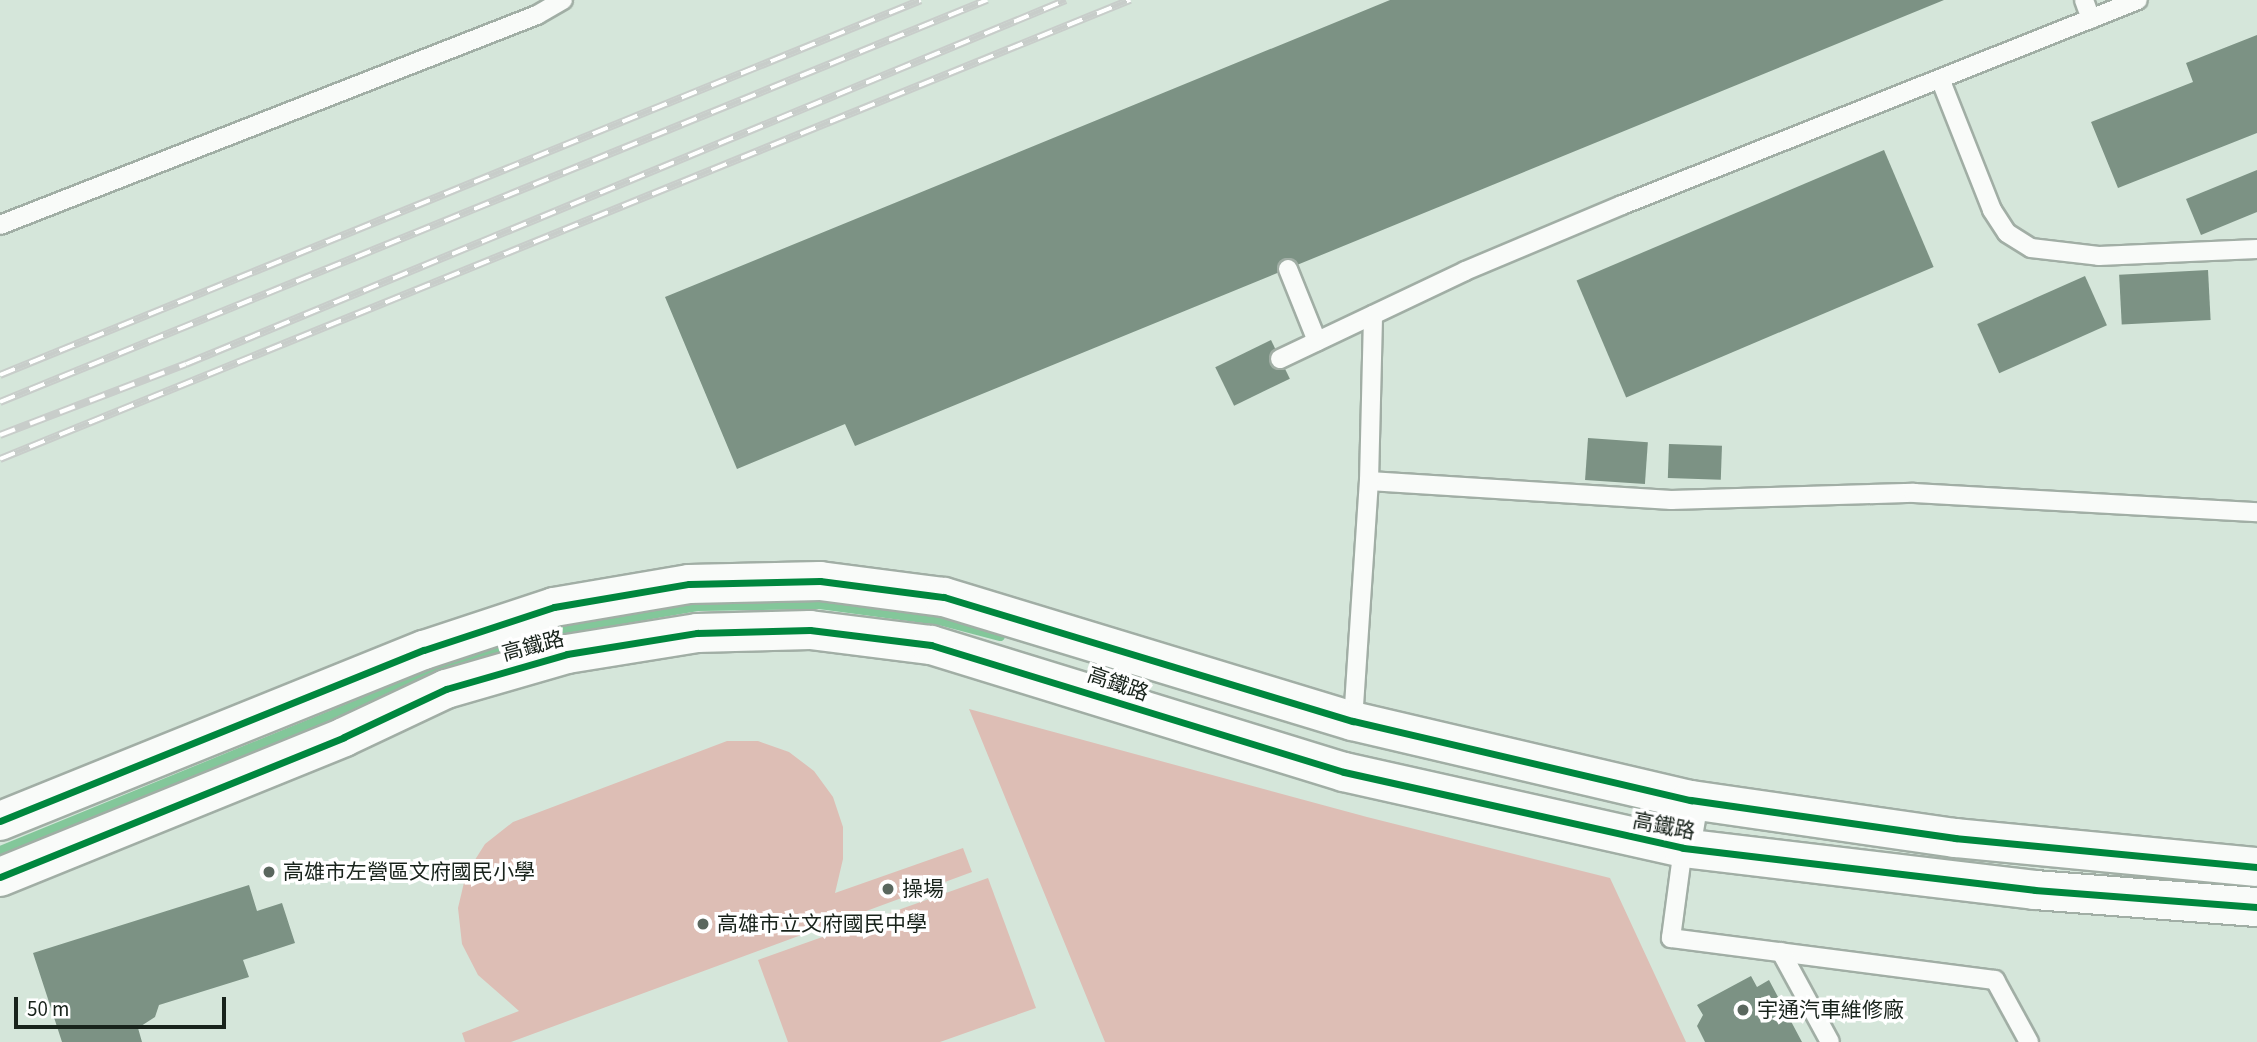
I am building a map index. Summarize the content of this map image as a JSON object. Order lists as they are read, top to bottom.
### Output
{
  "streets": {
    "street": ["高鐵路"]
  },
  "places": [
    "高雄市左營區文府國民小學",
    "操場",
    "高雄市立文府國民中學",
    "宇通汽車維修廠"
  ],
  "scale_bar": "50 m"
}
